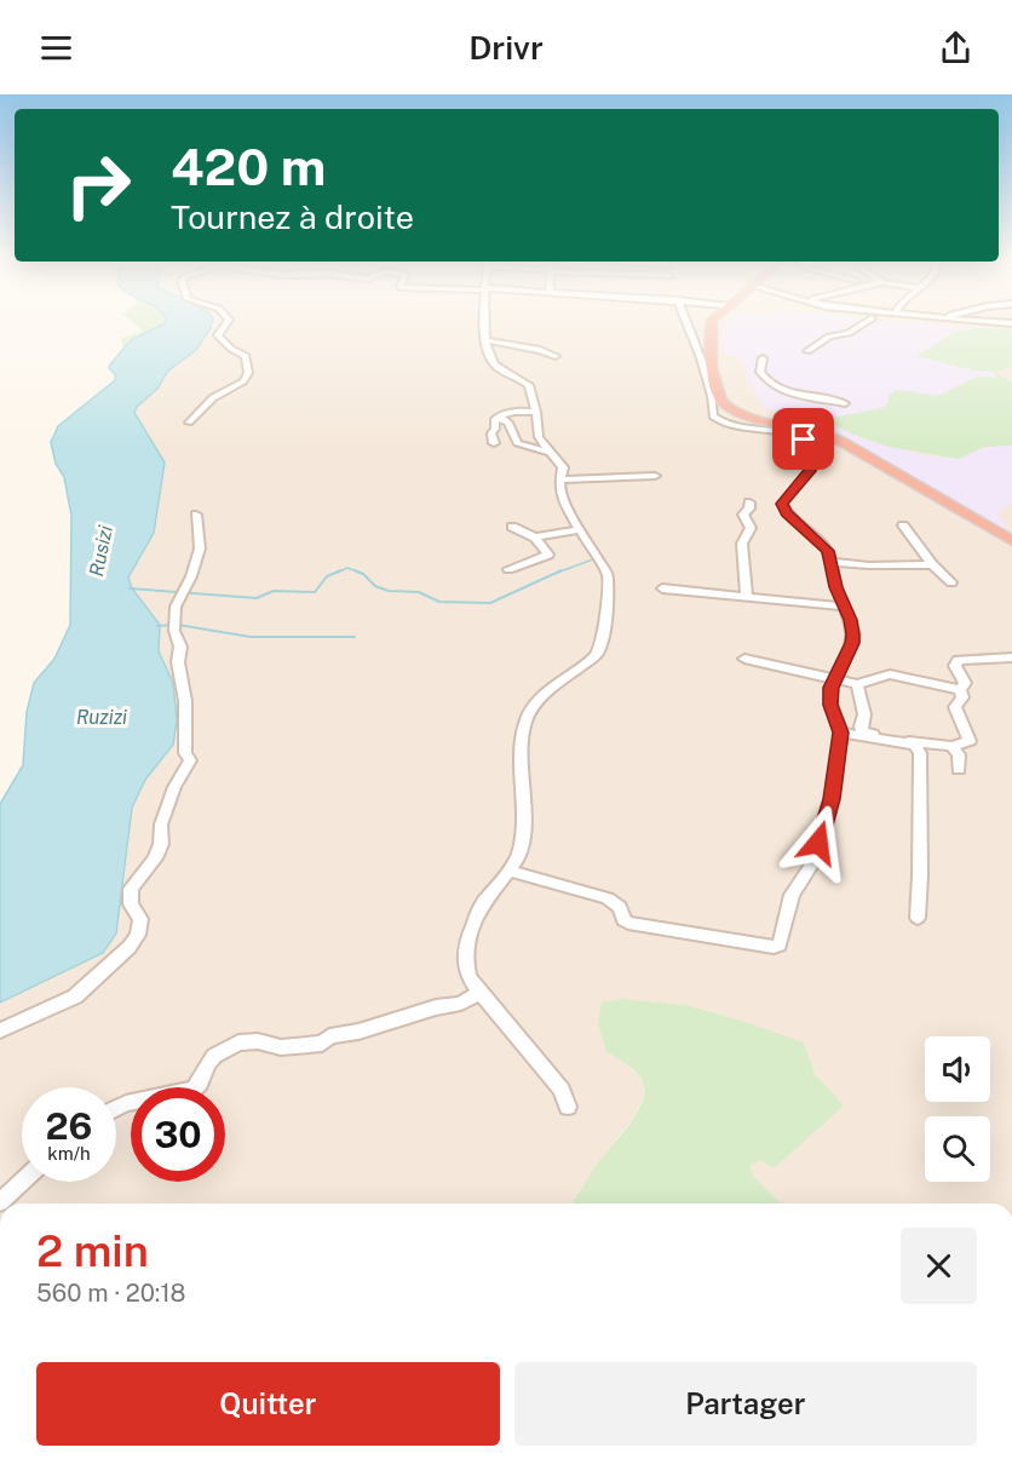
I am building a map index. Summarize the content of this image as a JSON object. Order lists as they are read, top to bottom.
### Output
{
  "water": ["Rusizi", "Ruzizi"],
  "page": {
    "header": "Drivr",
    "turn": ["420 m", "Tournez à droite"],
    "speed": "26 km/h",
    "limit": "30",
    "heading": ["2 min", "560 m · 20:18"],
    "buttons": ["Quitter", "Partager"]
  }
}
